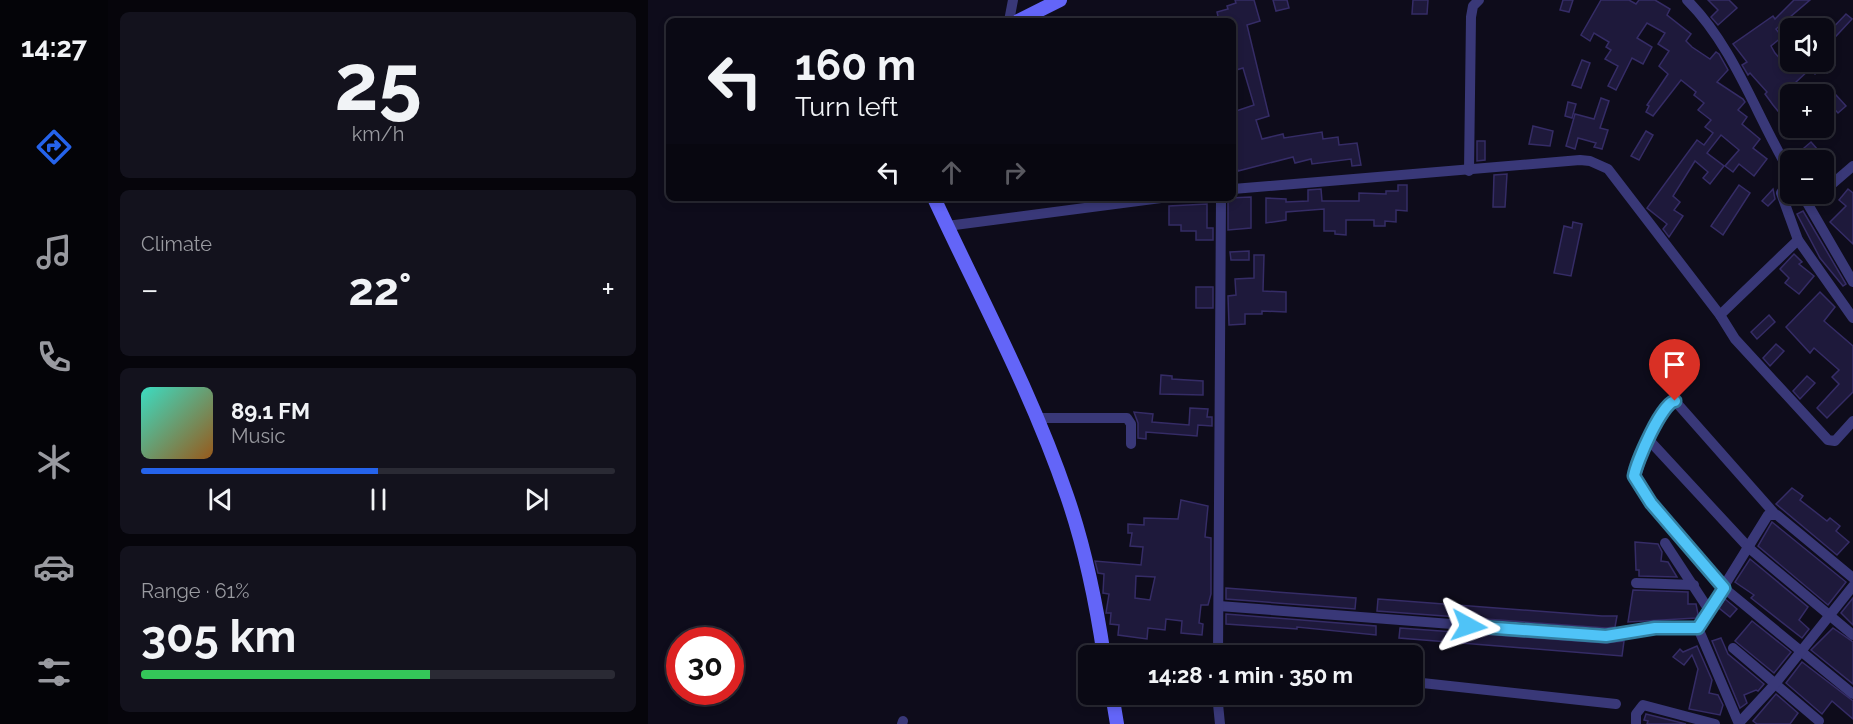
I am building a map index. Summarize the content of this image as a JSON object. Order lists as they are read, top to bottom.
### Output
{
  "page": {
    "tabs": "14:27",
    "tile": [
      ["25", "km/h"],
      "Climate",
      ["Range · 61%", "305 km"]
    ],
    "map_buttons": ["+", "−"],
    "turn": ["160 m", "Turn left"],
    "heat": ["−", "22°", "+"],
    "song": ["89.1 FM", "Music"],
    "limit": "30",
    "trip": "14:28 · 1 min · 350 m"
  }
}
